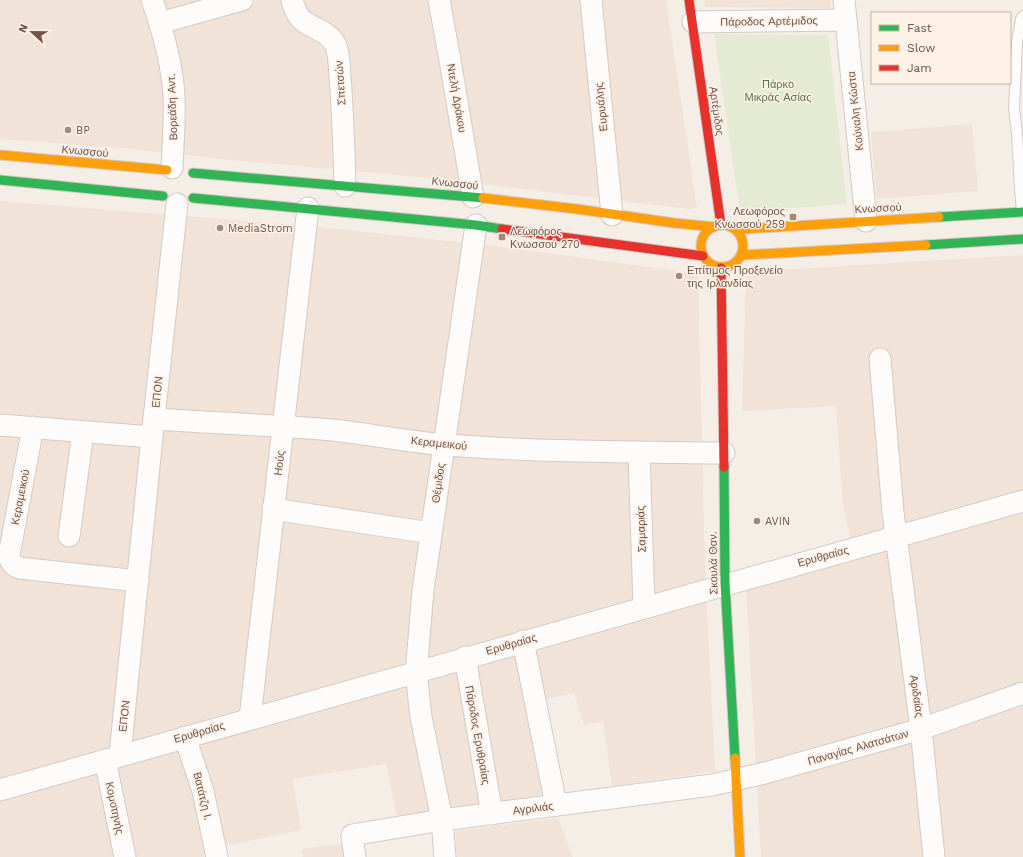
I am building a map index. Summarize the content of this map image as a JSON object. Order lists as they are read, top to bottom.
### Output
{
  "streets": {
    "main road": ["Αρτέμιδος", "Κνωσσού", "Σκουλά Θαν."],
    "street": [
      "Πάροδος Αρτέμιδος",
      "Σπετσών",
      "Ντελή Δράκου",
      "Βορεάδη Αντ.",
      "Ευρυάλης",
      "Κούναλη Κώστα",
      "ΕΠΟΝ",
      "Κεραμεικού",
      "Ηούς",
      "Θέμιδος",
      "Σαμαριάς",
      "Ερυθραίας",
      "Αριδαίας",
      "Πάροδος Ερυθραίας",
      "Παναγίας Αλατσάτων",
      "Βατάτζη Ι.",
      "Κομοτηνής",
      "Αγριλιάς"
    ]
  },
  "crossings": [
    ["Πάροδος Αρτέμιδος", "Αρτέμιδος"],
    ["Πάροδος Αρτέμιδος", "Κούναλη Κώστα"],
    ["Σπετσών", "Κνωσσού"],
    ["Ντελή Δράκου", "Κνωσσού"],
    ["Βορεάδη Αντ.", "Κνωσσού"],
    ["Ευρυάλης", "Κνωσσού"],
    ["Αρτέμιδος", "Κνωσσού"],
    ["Αρτέμιδος", "Σκουλά Θαν."],
    ["Κούναλη Κώστα", "Κνωσσού"],
    ["Κνωσσού", "Σκουλά Θαν."],
    ["ΕΠΟΝ", "Κεραμεικού"],
    ["ΕΠΟΝ", "Ερυθραίας"],
    ["ΕΠΟΝ", "Κομοτηνής"],
    ["Κεραμεικού", "Ηούς"],
    ["Κεραμεικού", "Θέμιδος"],
    ["Κεραμεικού", "Σαμαριάς"],
    ["Κεραμεικού", "Σκουλά Θαν."],
    ["Ηούς", "Ερυθραίας"],
    ["Θέμιδος", "Ερυθραίας"],
    ["Θέμιδος", "Αγριλιάς"],
    ["Σαμαριάς", "Ερυθραίας"],
    ["Ερυθραίας", "Σκουλά Θαν."],
    ["Ερυθραίας", "Αριδαίας"],
    ["Ερυθραίας", "Πάροδος Ερυθραίας"],
    ["Ερυθραίας", "Βατάτζη Ι."],
    ["Ερυθραίας", "Κομοτηνής"],
    ["Σκουλά Θαν.", "Παναγίας Αλατσάτων"],
    ["Σκουλά Θαν.", "Αγριλιάς"],
    ["Αριδαίας", "Παναγίας Αλατσάτων"],
    ["Πάροδος Ερυθραίας", "Αγριλιάς"],
    ["Παναγίας Αλατσάτων", "Αγριλιάς"]
  ],
  "parks": ["Πάρκο Μικράς Ασίας"],
  "places": {
    "other": [
      "BP",
      "MediaStrom",
      "Επίτιμος Προξενείο της Ιρλανδίας",
      "AVIN"
    ],
    "transit": ["Λεωφόρος Κνωσσού 259", "Λεωφόρος Κνωσσού 270"]
  },
  "legend": ["Fast", "Slow", "Jam"],
  "north": "left"
}
